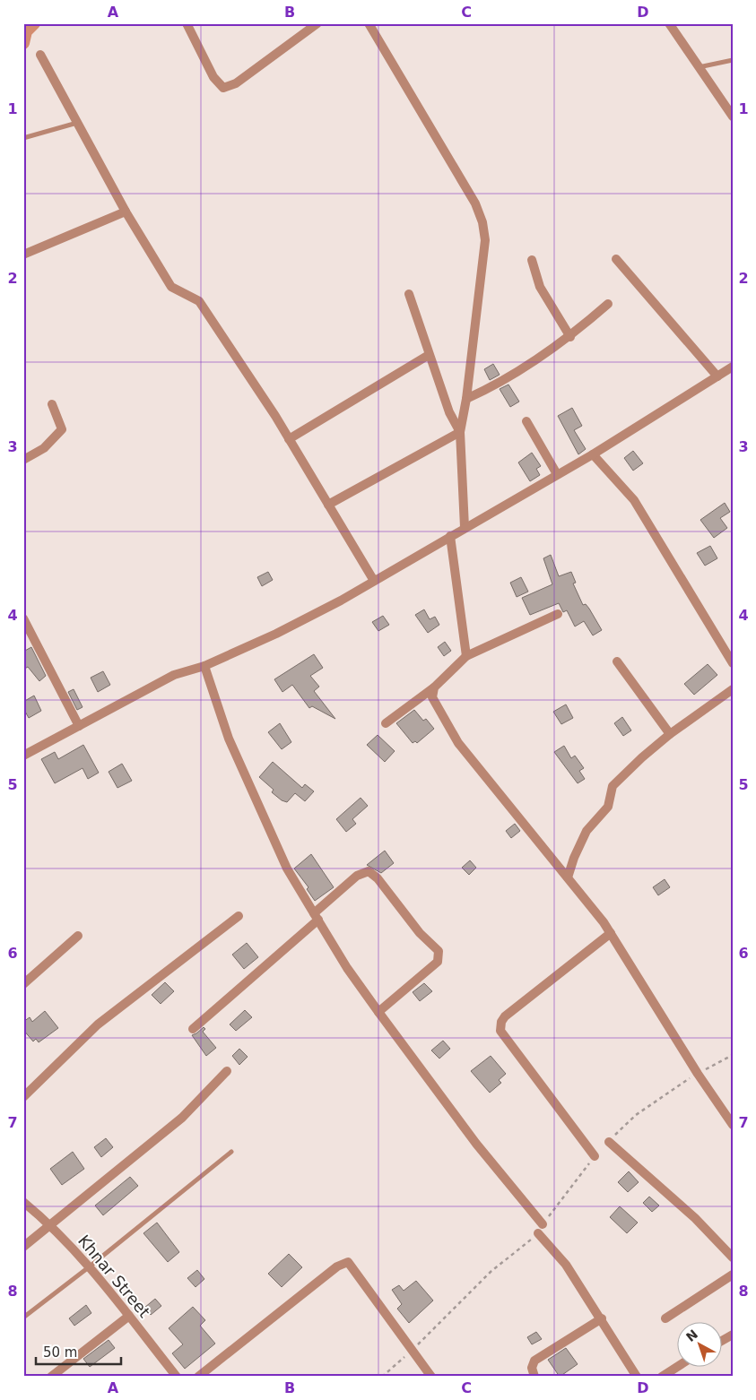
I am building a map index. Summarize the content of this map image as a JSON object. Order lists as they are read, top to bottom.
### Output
{
  "streets": {
    "street": ["Khnar Street"]
  },
  "scale_bar": "50 m",
  "north": "top left",
  "grid": {
    "columns": [
      "A",
      "B",
      "C",
      "D"
    ],
    "rows": [
      "1",
      "2",
      "3",
      "4",
      "5",
      "6",
      "7",
      "8"
    ]
  }
}
